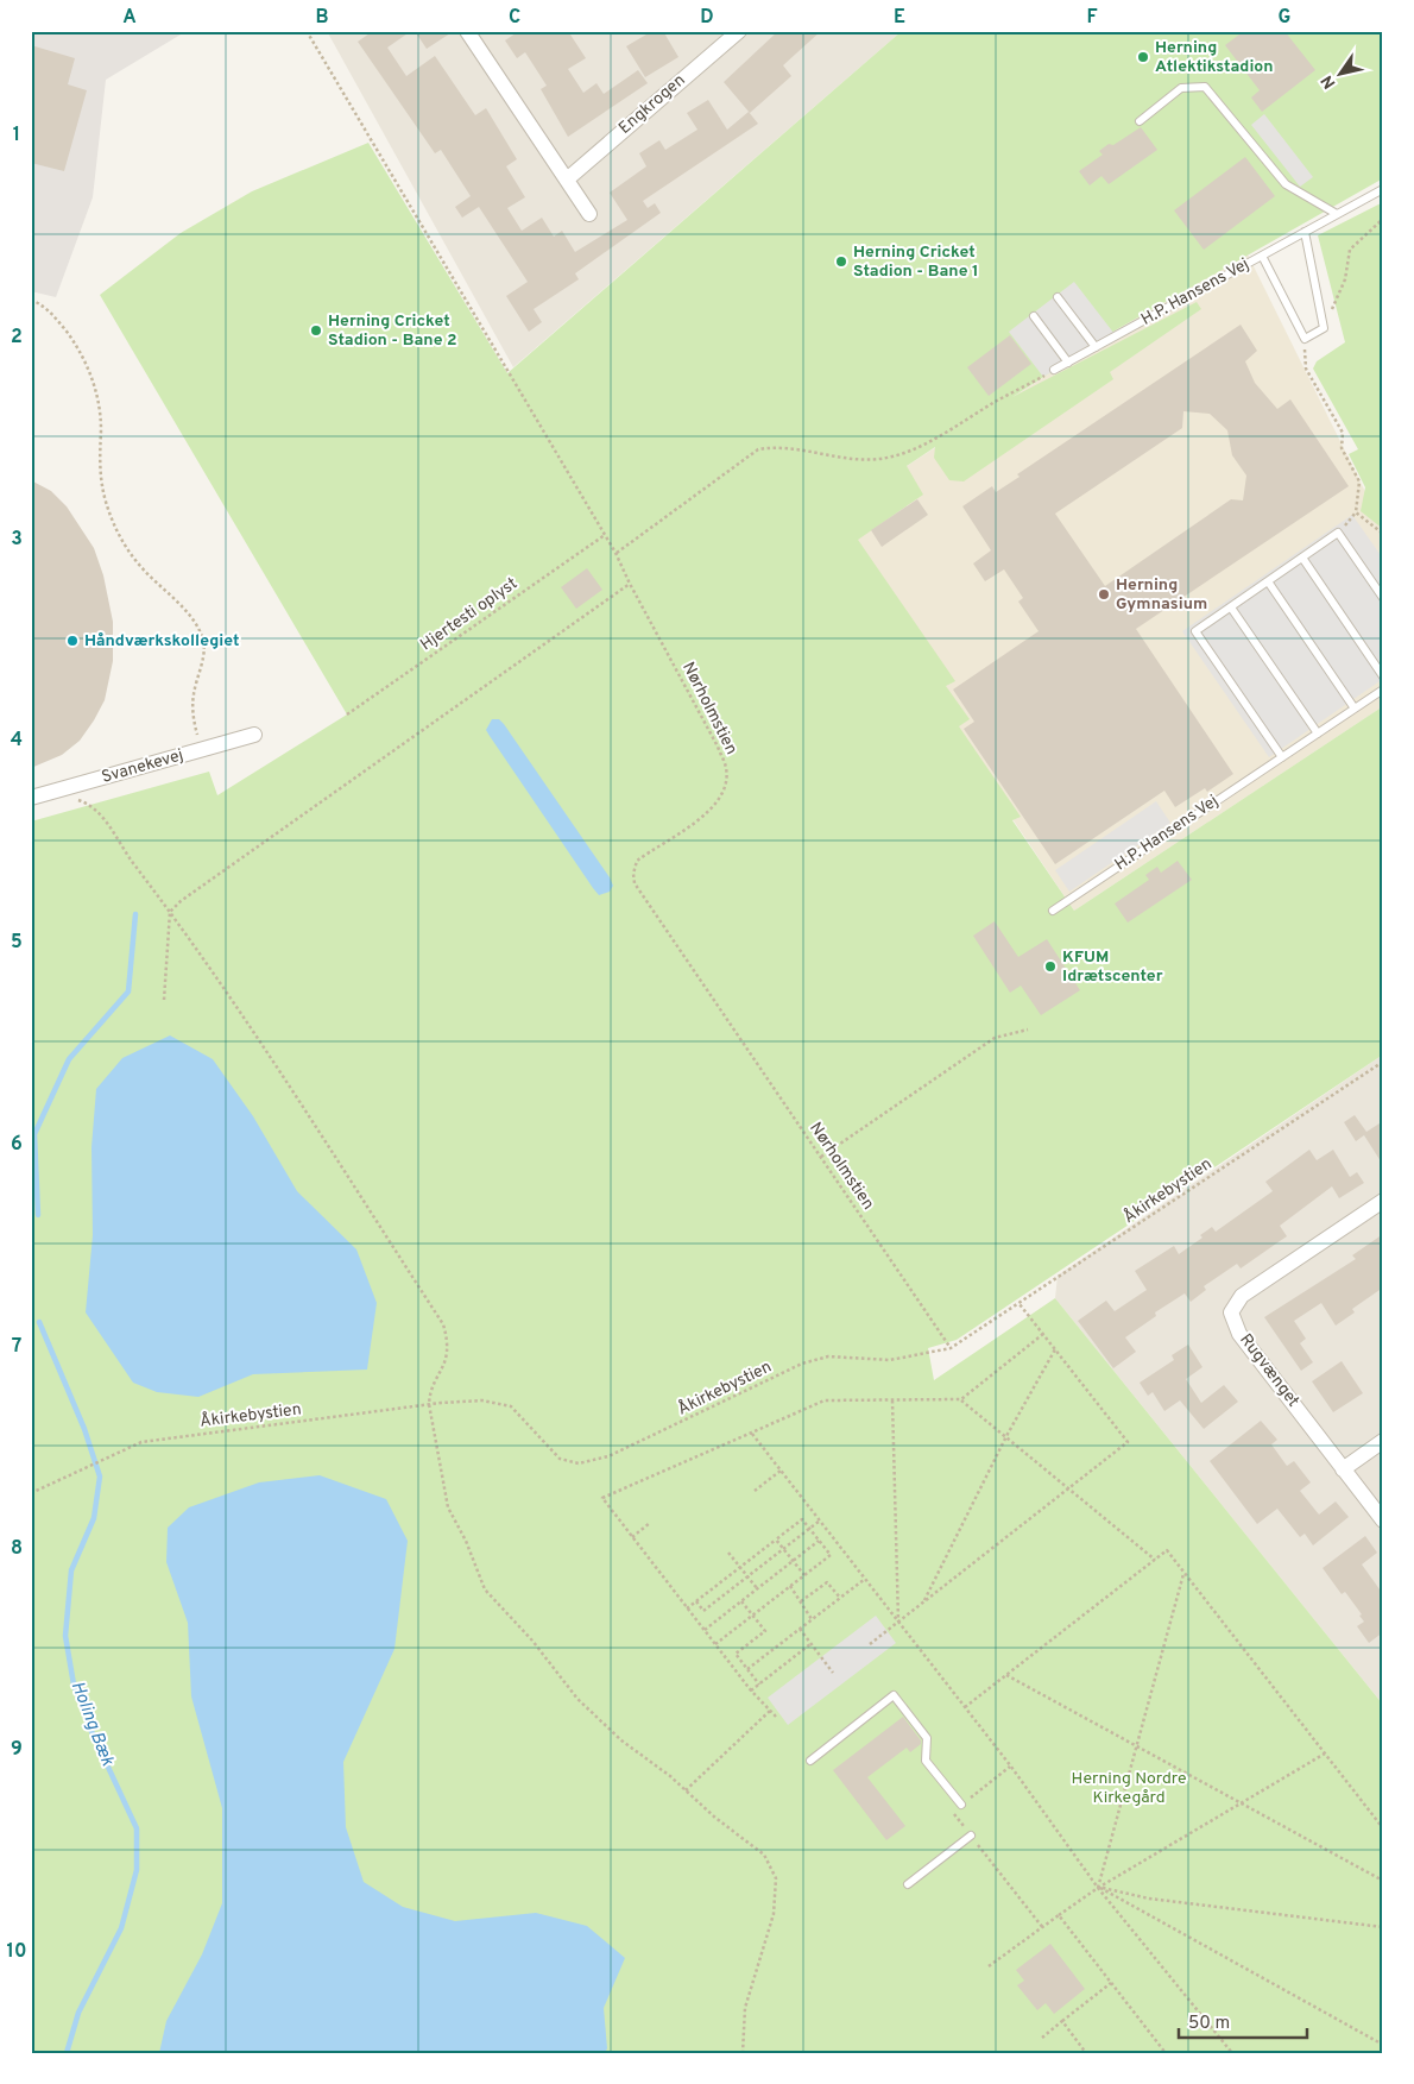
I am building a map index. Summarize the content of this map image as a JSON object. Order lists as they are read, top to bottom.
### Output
{
  "streets": {
    "street": ["Engkrogen", "Svanekevej", "Rugvænget"],
    "lane": ["H.P. Hansens Vej"],
    "path": ["Hjertesti oplyst", "Nørholmstien", "Åkirkebystien"]
  },
  "crossings": [
    ["Hjertesti oplyst", "Nørholmstien"],
    ["Nørholmstien", "Åkirkebystien"]
  ],
  "water": ["Holing Bæk"],
  "parks": ["Herning Nordre Kirkegård"],
  "places": [
    "Herning Atlektikstadion",
    "Herning Cricket Stadion - Bane 1",
    "Herning Cricket Stadion - Bane 2",
    "Herning Gymnasium",
    "Håndværkskollegiet",
    "KFUM Idrætscenter"
  ],
  "scale_bar": "50 m",
  "north": "bottom left",
  "grid": {
    "columns": [
      "A",
      "B",
      "C",
      "D",
      "E",
      "F",
      "G"
    ],
    "rows": [
      "1",
      "2",
      "3",
      "4",
      "5",
      "6",
      "7",
      "8",
      "9",
      "10"
    ]
  }
}
